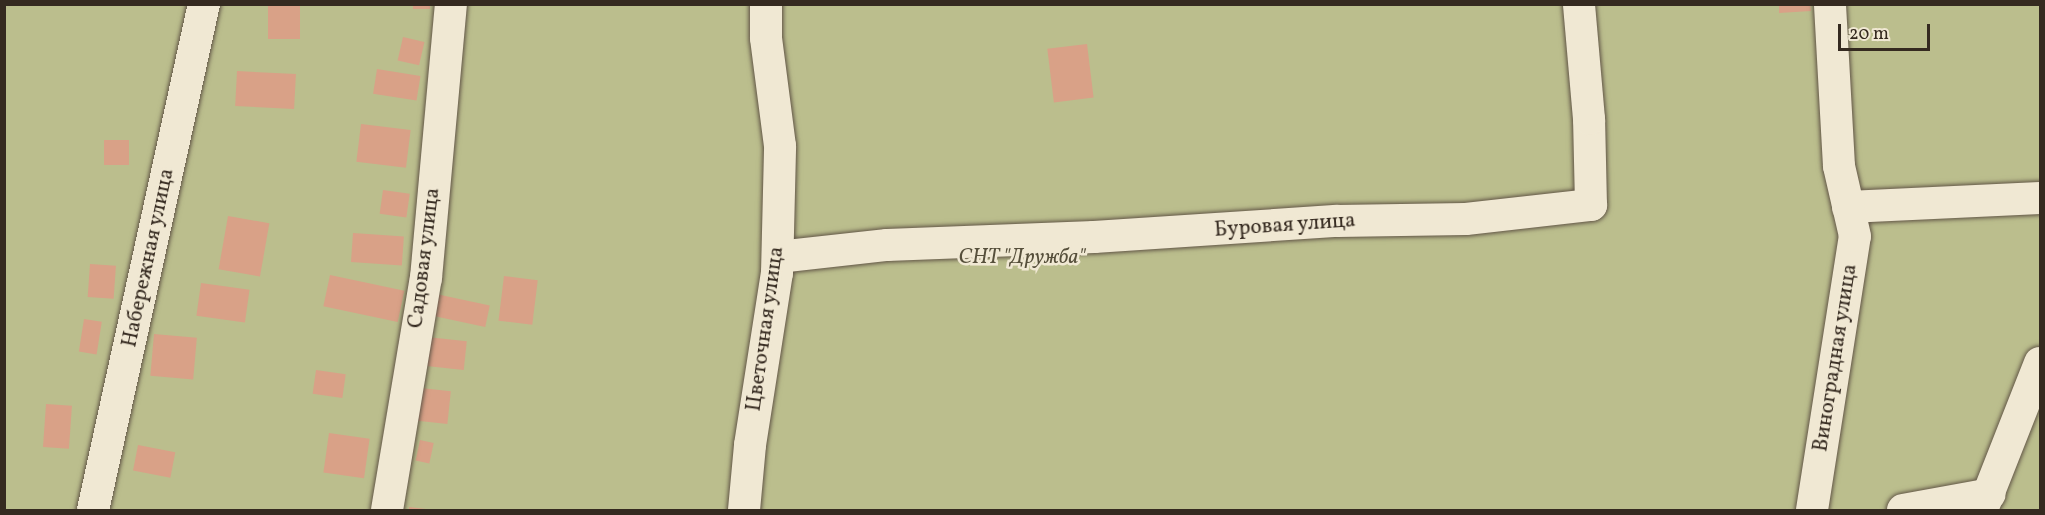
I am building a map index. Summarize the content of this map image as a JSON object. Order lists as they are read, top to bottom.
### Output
{
  "streets": {
    "street": [
      "Буровая улица",
      "Набережная улица",
      "Садовая улица",
      "Цветочная улица",
      "Виноградная улица"
    ]
  },
  "crossings": [
    ["Буровая улица", "Цветочная улица"]
  ],
  "parks": ["СНТ \"Дружба\""],
  "scale_bar": "20 m"
}
